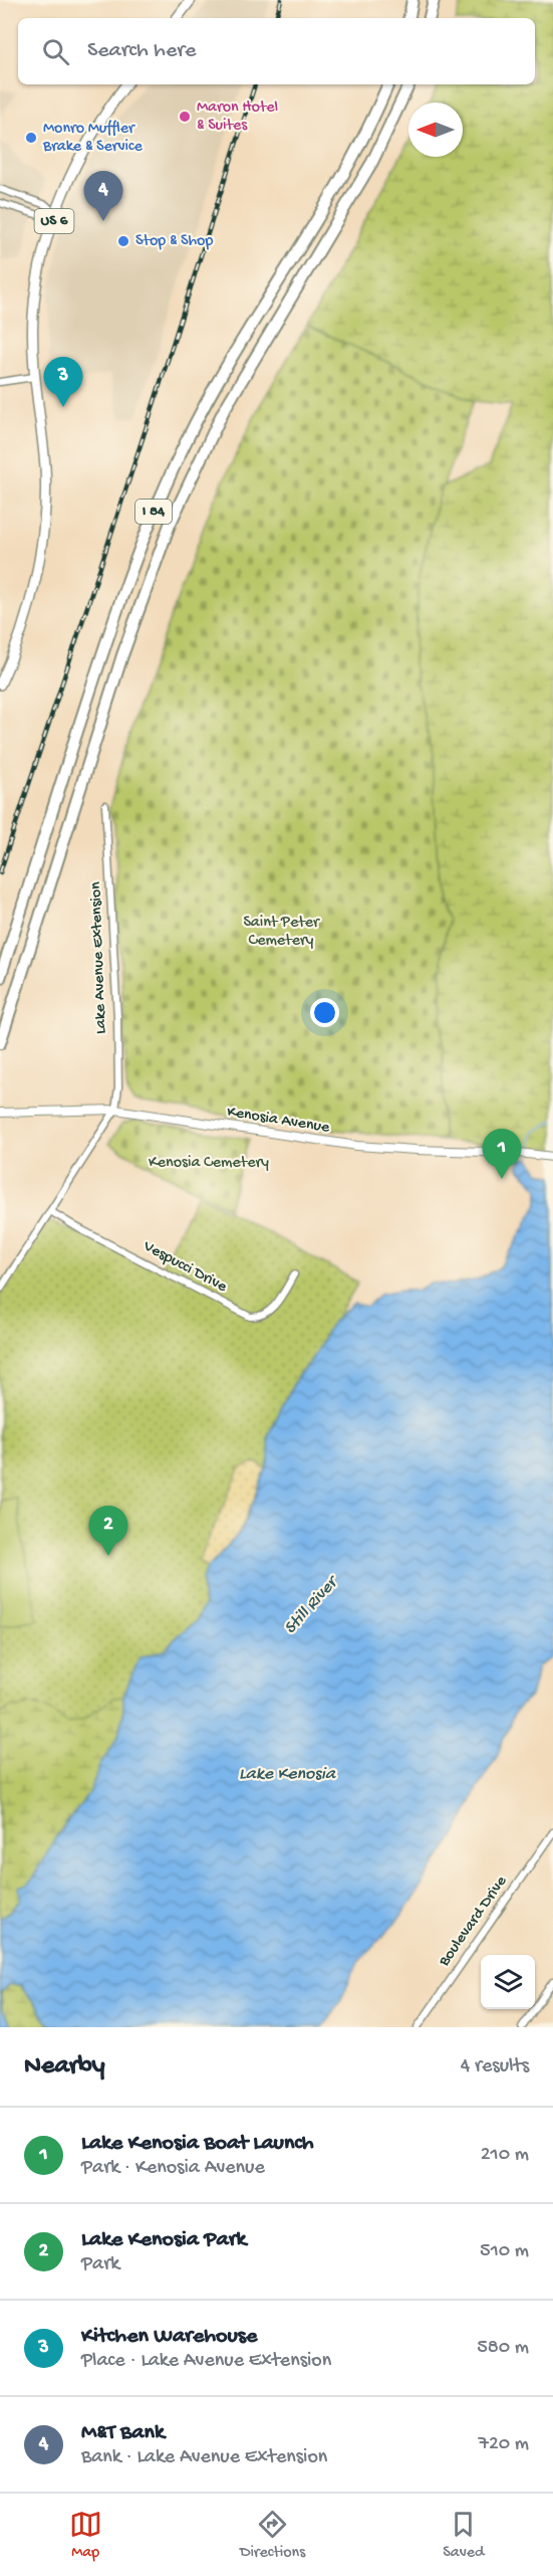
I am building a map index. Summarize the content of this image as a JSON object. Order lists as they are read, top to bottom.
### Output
{
  "streets": {
    "highway": ["I 84"],
    "main road": ["US 6"],
    "street": [
      "Lake Avenue Extension",
      "Kenosia Avenue",
      "Vespucci Drive",
      "Boulevard Drive"
    ]
  },
  "crossings": [
    ["Lake Avenue Extension", "Kenosia Avenue"]
  ],
  "water": ["Still River", "Lake Kenosia"],
  "parks": ["Saint Peter Cemetery", "Kenosia Cemetery"],
  "places": ["Maron Hotel & Suites", "Monro Muffler Brake & Service", "Stop & Shop"],
  "north": "left",
  "page": {
    "search": "Search here",
    "pins": [
      "4",
      "3",
      "1",
      "2"
    ],
    "heading": ["Nearby", "4 results"],
    "list": [
      {
        "mark": "1",
        "name": "Lake Kenosia Boat Launch",
        "note": "Park · Kenosia Avenue",
        "value": "210 m"
      },
      {
        "mark": "2",
        "name": "Lake Kenosia Park",
        "note": "Park",
        "value": "510 m"
      },
      {
        "mark": "3",
        "name": "Kitchen Warehouse",
        "note": "Place · Lake Avenue Extension",
        "value": "580 m"
      },
      {
        "mark": "4",
        "name": "M&T Bank",
        "note": "Bank · Lake Avenue Extension",
        "value": "720 m"
      }
    ],
    "nav": ["Map", "Directions", "Saved"]
  }
}
